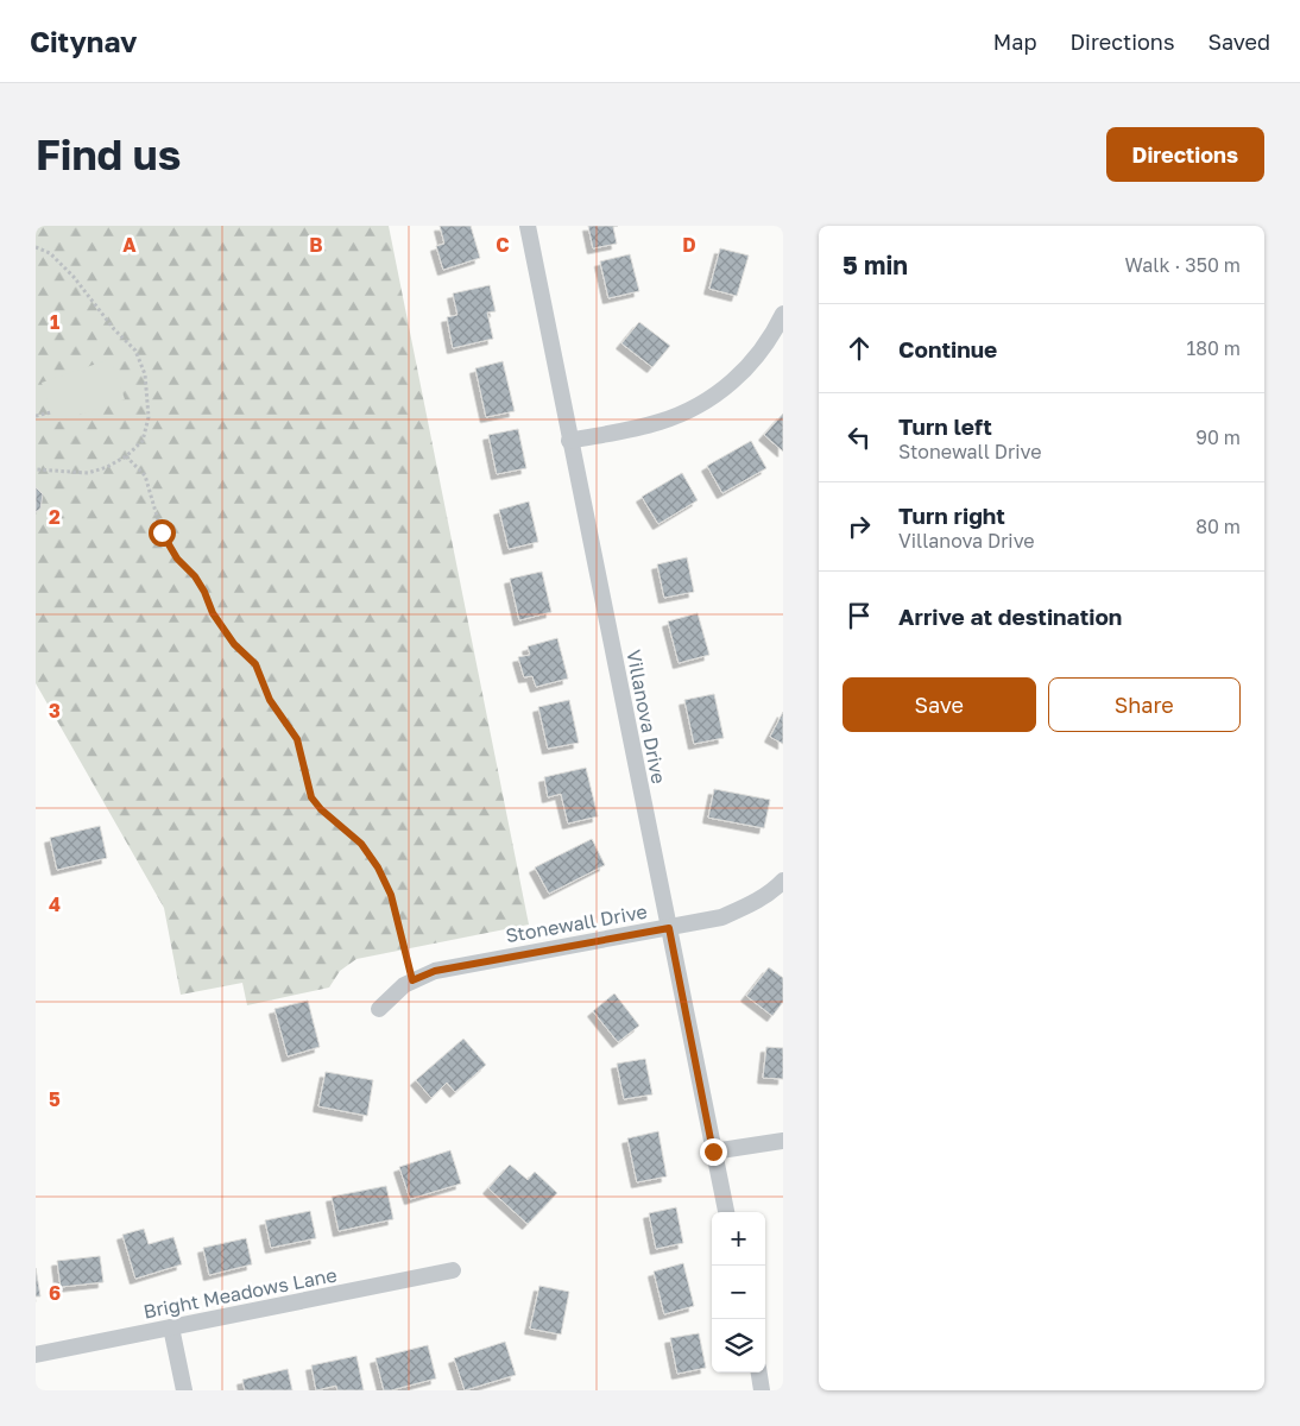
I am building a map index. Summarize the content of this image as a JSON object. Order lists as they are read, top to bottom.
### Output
{
  "streets": {
    "street": ["Villanova Drive", "Stonewall Drive", "Bright Meadows Lane"]
  },
  "crossings": [
    ["Villanova Drive", "Stonewall Drive"]
  ],
  "page": {
    "header": "Citynav",
    "nav": ["Map", "Directions", "Saved"],
    "buttons": [
      "Directions",
      ["Save", "Share"]
    ],
    "title": "Find us",
    "heading": ["5 min", "Walk · 350 m"],
    "list": [
      ["Continue", "180 m"],
      ["Turn left", "Stonewall Drive", "90 m"],
      ["Turn right", "Villanova Drive", "80 m"],
      "Arrive at destination"
    ],
    "map_buttons": ["+", "−"]
  },
  "grid": {
    "columns": [
      "A",
      "B",
      "C",
      "D"
    ],
    "rows": [
      "1",
      "2",
      "3",
      "4",
      "5",
      "6"
    ]
  }
}
